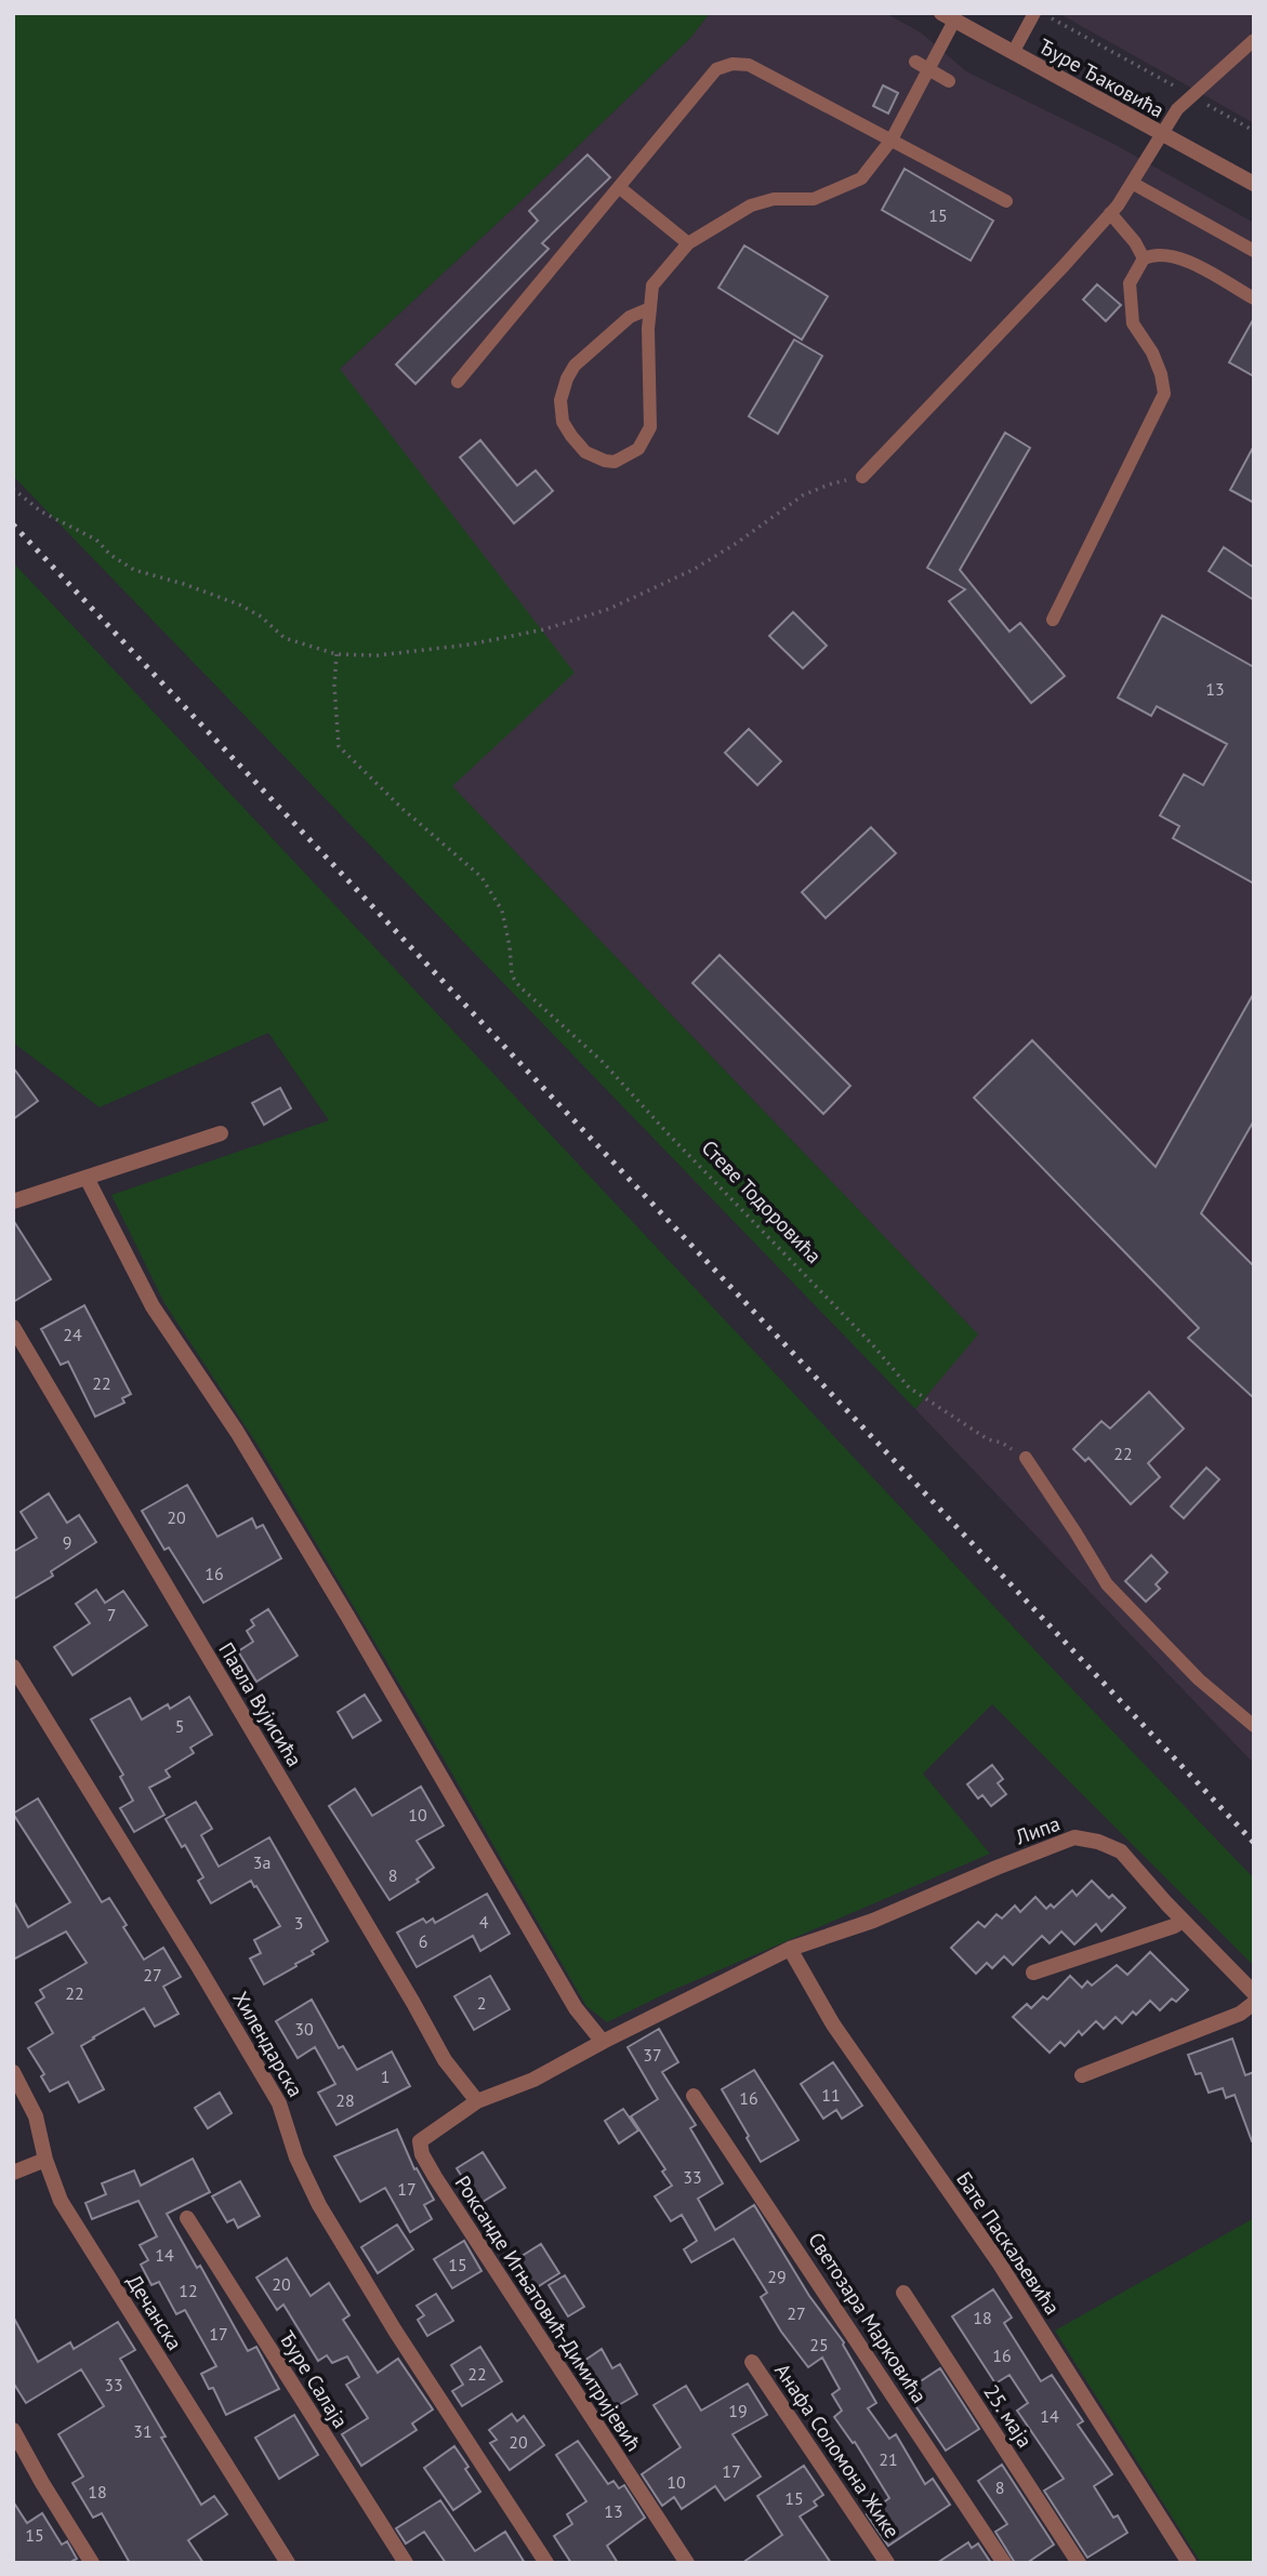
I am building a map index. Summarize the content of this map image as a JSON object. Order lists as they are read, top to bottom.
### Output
{
  "streets": {
    "street": [
      "Ђуре Ђаковића",
      "Павла Вујисића",
      "Липа",
      "Хилендарска",
      "Бате Паскаљевића",
      "Дечанска",
      "Роксанде Игњатовић-Димитријевић",
      "Светозара Марковића",
      "Ђуре Салаја",
      "25. маја",
      "Анафа Соломона Жике"
    ],
    "path": ["Стеве Тодоровића"]
  },
  "crossings": [
    ["Павла Вујисића", "Липа"],
    ["Павла Вујисића", "Роксанде Игњатовић-Димитријевић"],
    ["Липа", "Бате Паскаљевића"],
    ["Липа", "Роксанде Игњатовић-Димитријевић"]
  ],
  "house_numbers": [
    "15",
    "13",
    "24",
    "22",
    "22",
    "20",
    "9",
    "16",
    "7",
    "5",
    "10",
    "3a",
    "8",
    "4",
    "3",
    "6",
    "27",
    "22",
    "2",
    "30",
    "37",
    "1",
    "11",
    "16",
    "28",
    "33",
    "17",
    "14",
    "15",
    "29",
    "20",
    "12",
    "27",
    "18",
    "17",
    "25",
    "16",
    "22",
    "33",
    "19",
    "14",
    "31",
    "20",
    "21",
    "17",
    "10",
    "8",
    "18",
    "15",
    "13",
    "15"
  ]
}
